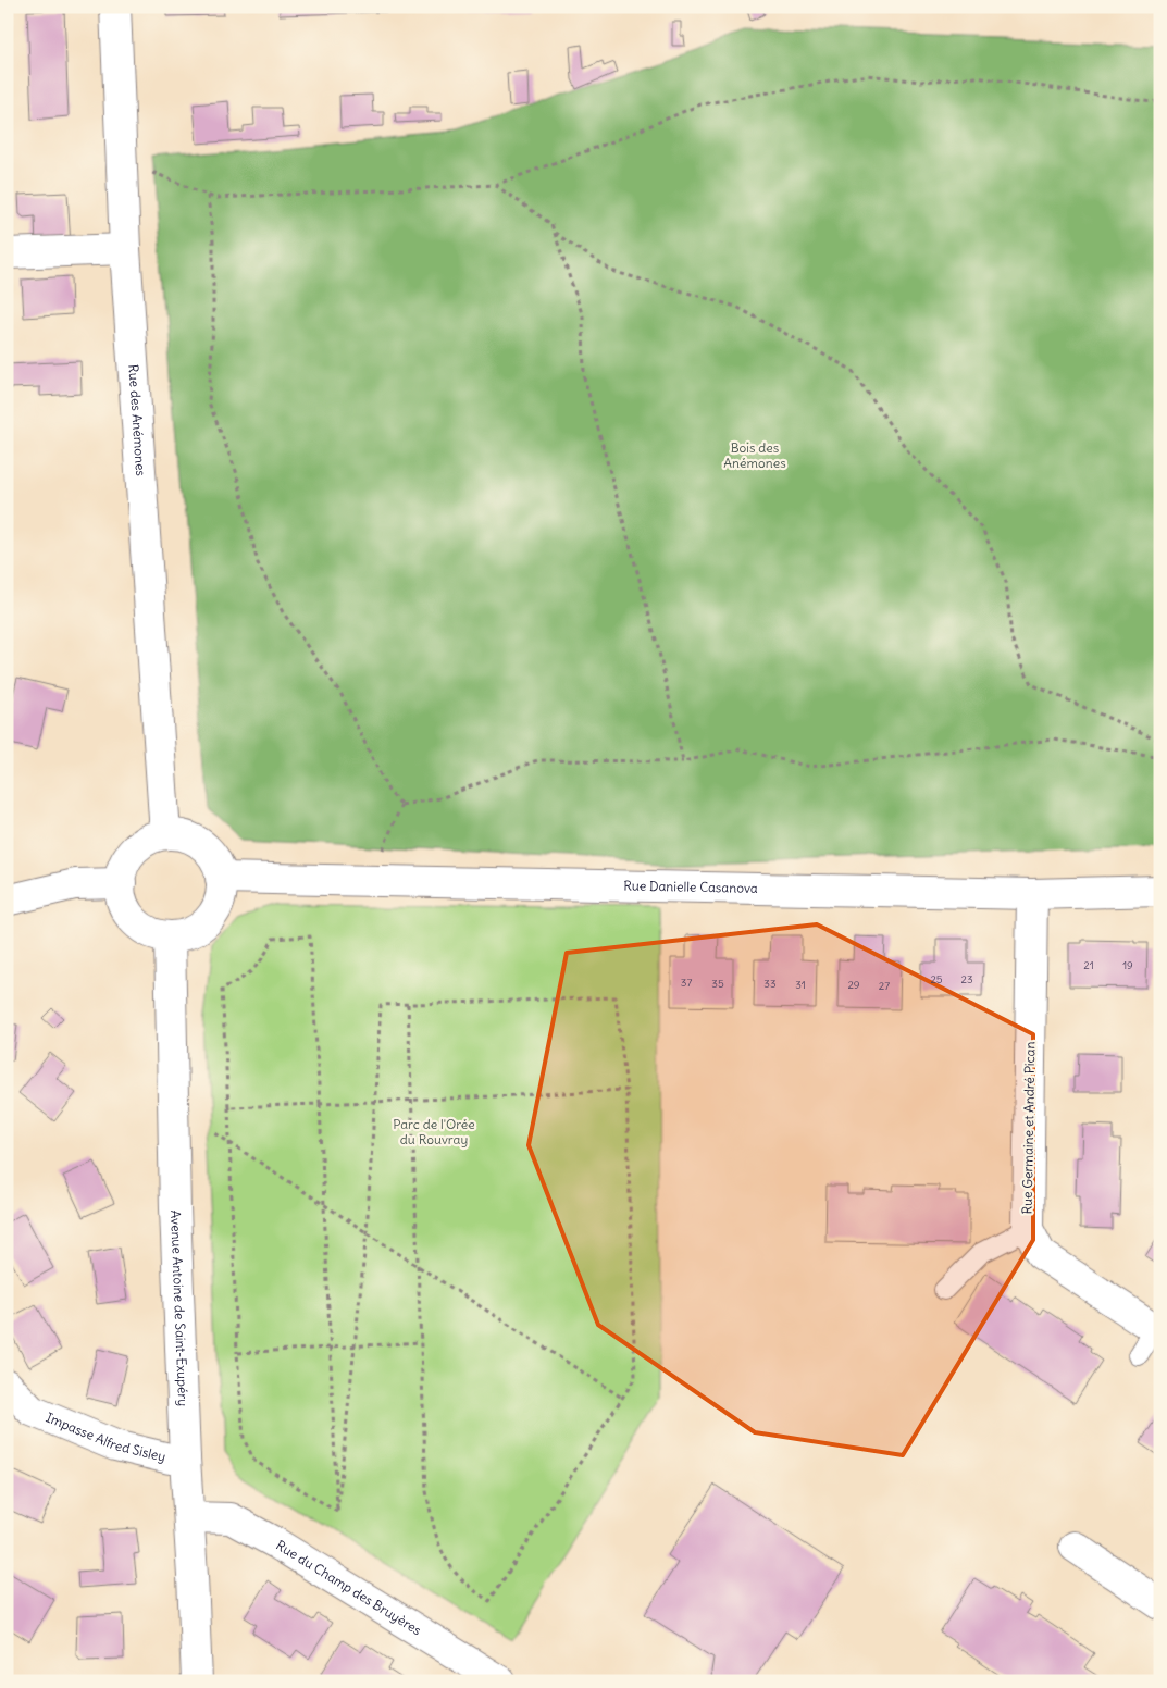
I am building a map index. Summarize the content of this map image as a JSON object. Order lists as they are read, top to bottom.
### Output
{
  "streets": {
    "street": [
      "Rue des Anémones",
      "Rue Danielle Casanova",
      "Rue Germaine et André Pican",
      "Avenue Antoine de Saint-Exupéry",
      "Impasse Alfred Sisley",
      "Rue du Champ des Bruyères"
    ]
  },
  "crossings": [
    ["Rue des Anémones", "Rue Danielle Casanova"],
    ["Rue des Anémones", "Avenue Antoine de Saint-Exupéry"],
    ["Rue Danielle Casanova", "Rue Germaine et André Pican"],
    ["Rue Danielle Casanova", "Avenue Antoine de Saint-Exupéry"],
    ["Avenue Antoine de Saint-Exupéry", "Impasse Alfred Sisley"],
    ["Avenue Antoine de Saint-Exupéry", "Rue du Champ des Bruyères"]
  ],
  "parks": ["Bois des Anémones", "Parc de l'Orée du Rouvray"],
  "house_numbers": [
    "21",
    "19",
    "25",
    "23",
    "37",
    "35",
    "33",
    "31",
    "29",
    "27"
  ]
}
